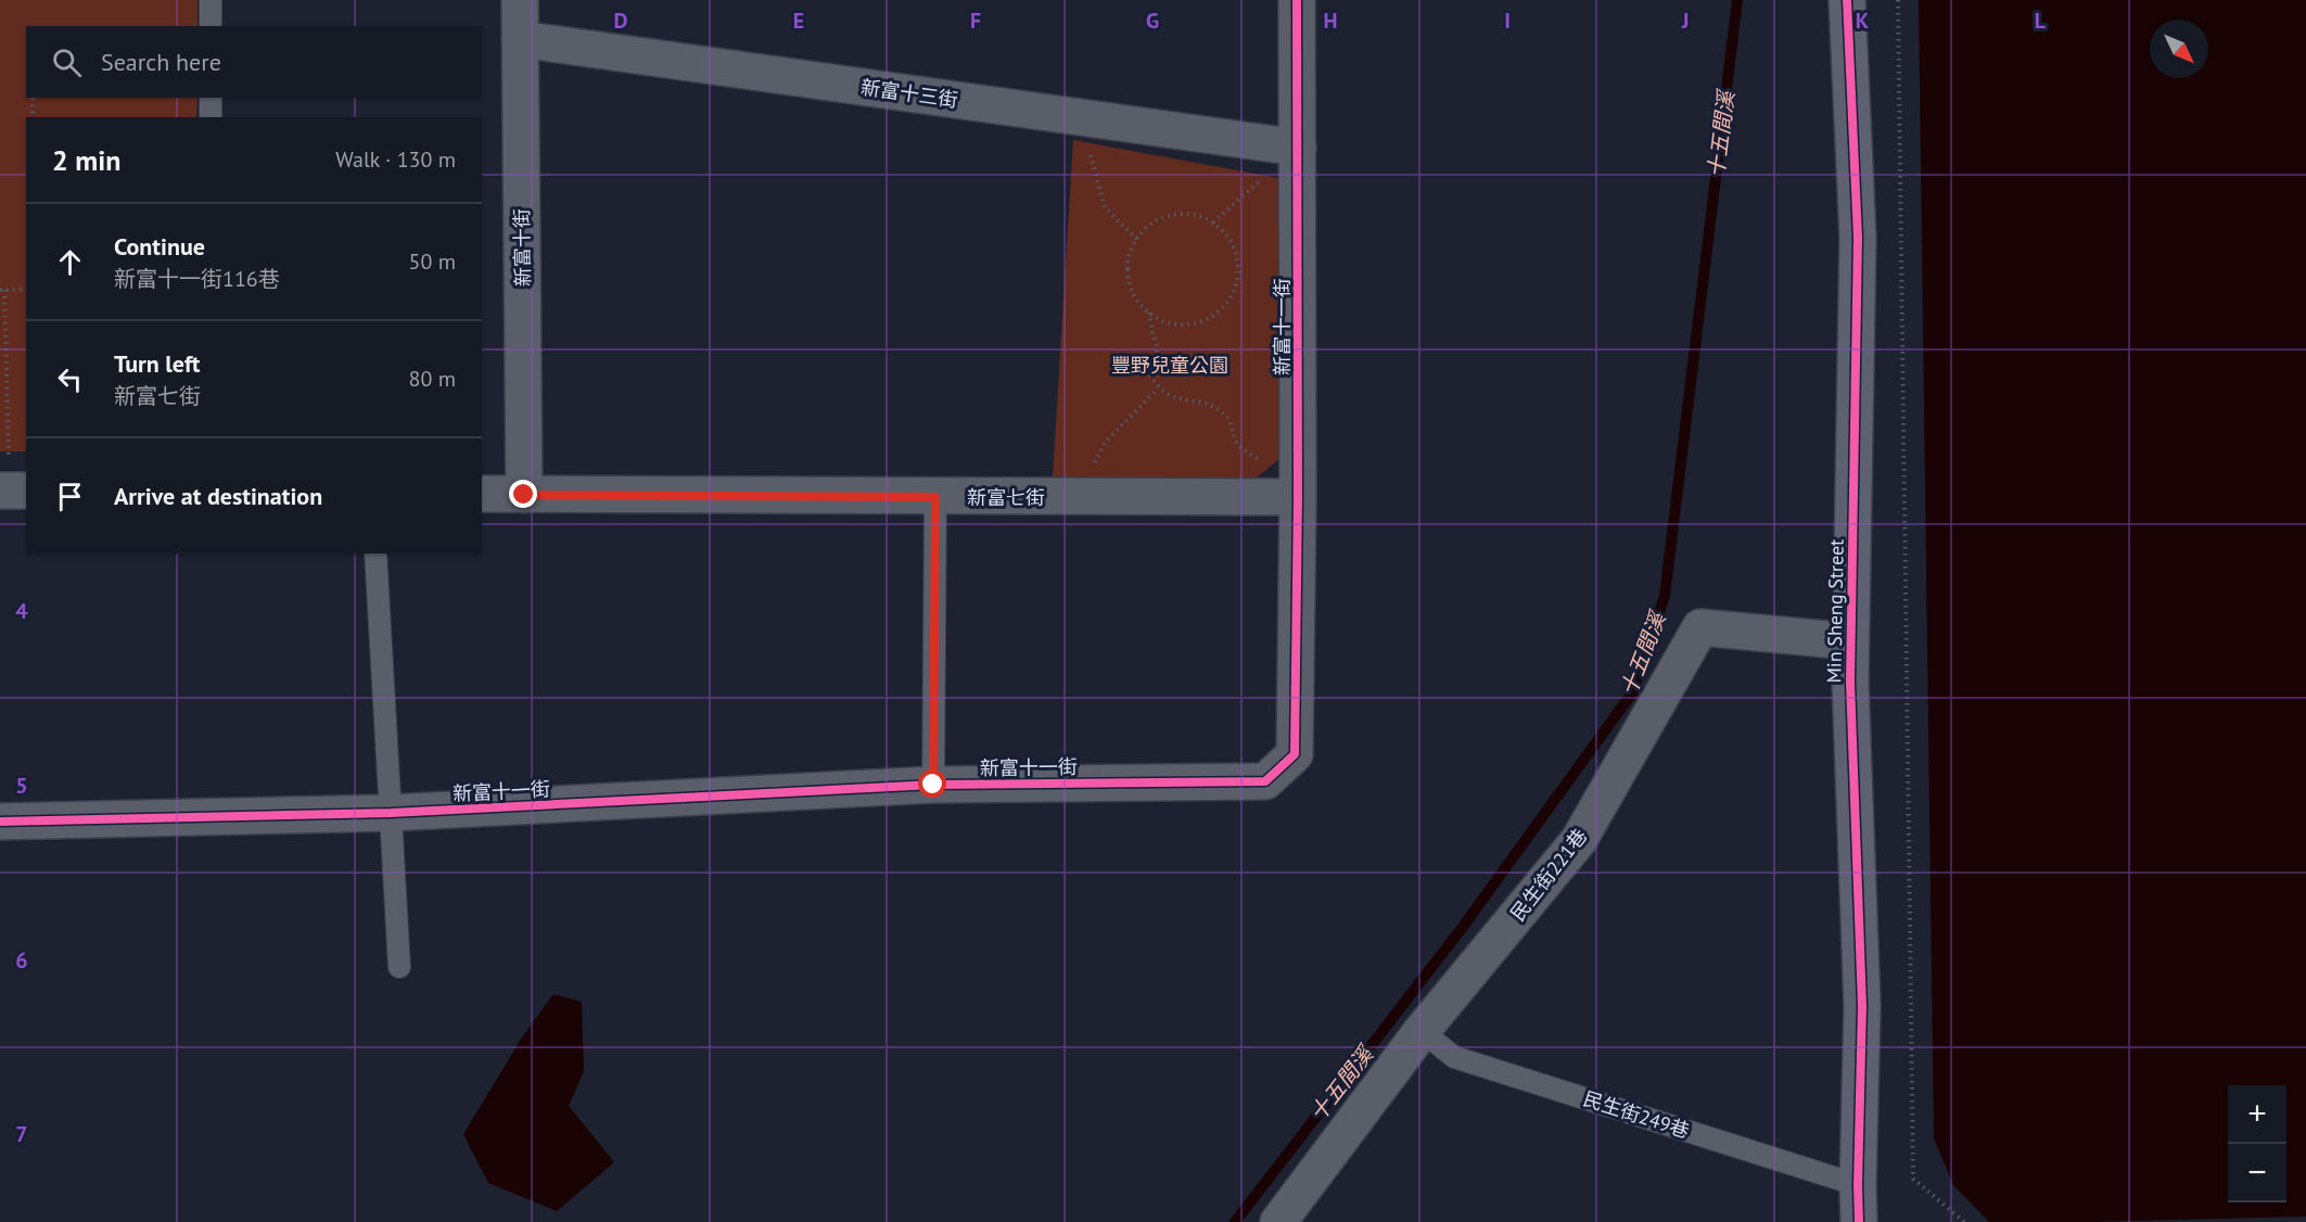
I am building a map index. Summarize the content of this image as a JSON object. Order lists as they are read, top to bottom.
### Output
{
  "streets": {
    "street": [
      "新富十三街",
      "新富十街",
      "新富十一街",
      "新富七街",
      "Min Sheng Street",
      "民生街221巷"
    ],
    "lane": ["民生街249巷"]
  },
  "crossings": [
    ["新富十三街", "新富十街"],
    ["新富十三街", "新富十一街"],
    ["新富十街", "新富七街"],
    ["新富十一街", "新富七街"],
    ["Min Sheng Street", "民生街221巷"],
    ["Min Sheng Street", "民生街249巷"],
    ["民生街221巷", "民生街249巷"]
  ],
  "water": ["十五間溪"],
  "parks": ["豐野兒童公園"],
  "north": "bottom right",
  "page": {
    "search": "Search here",
    "heading": ["2 min", "Walk · 130 m"],
    "list": [
      ["Continue", "新富十一街116巷", "50 m"],
      ["Turn left", "新富七街", "80 m"],
      "Arrive at destination"
    ],
    "map_buttons": ["+", "−"]
  },
  "grid": {
    "columns": [
      "D",
      "E",
      "F",
      "G",
      "H",
      "I",
      "J",
      "K",
      "L"
    ],
    "rows": [
      "4",
      "5",
      "6",
      "7"
    ]
  }
}
